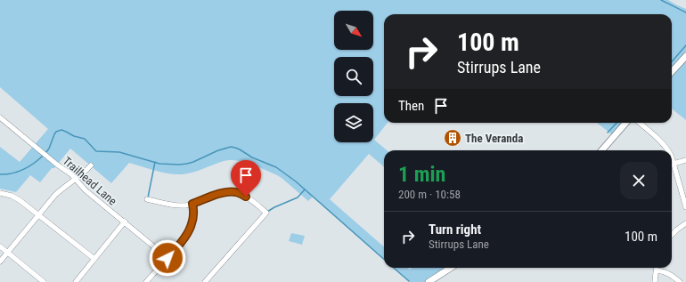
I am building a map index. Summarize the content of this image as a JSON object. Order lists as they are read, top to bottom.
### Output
{
  "streets": {
    "street": ["Trailhead Lane"]
  },
  "places": {
    "building": ["The Veranda"]
  },
  "north": "bottom right",
  "page": {
    "turn": ["100 m", "Stirrups Lane"],
    "then": "Then",
    "heading": ["1 min", "200 m · 10:58"],
    "list": [
      {
        "name": "Turn right",
        "note": "Stirrups Lane",
        "value": "100 m"
      }
    ]
  }
}
